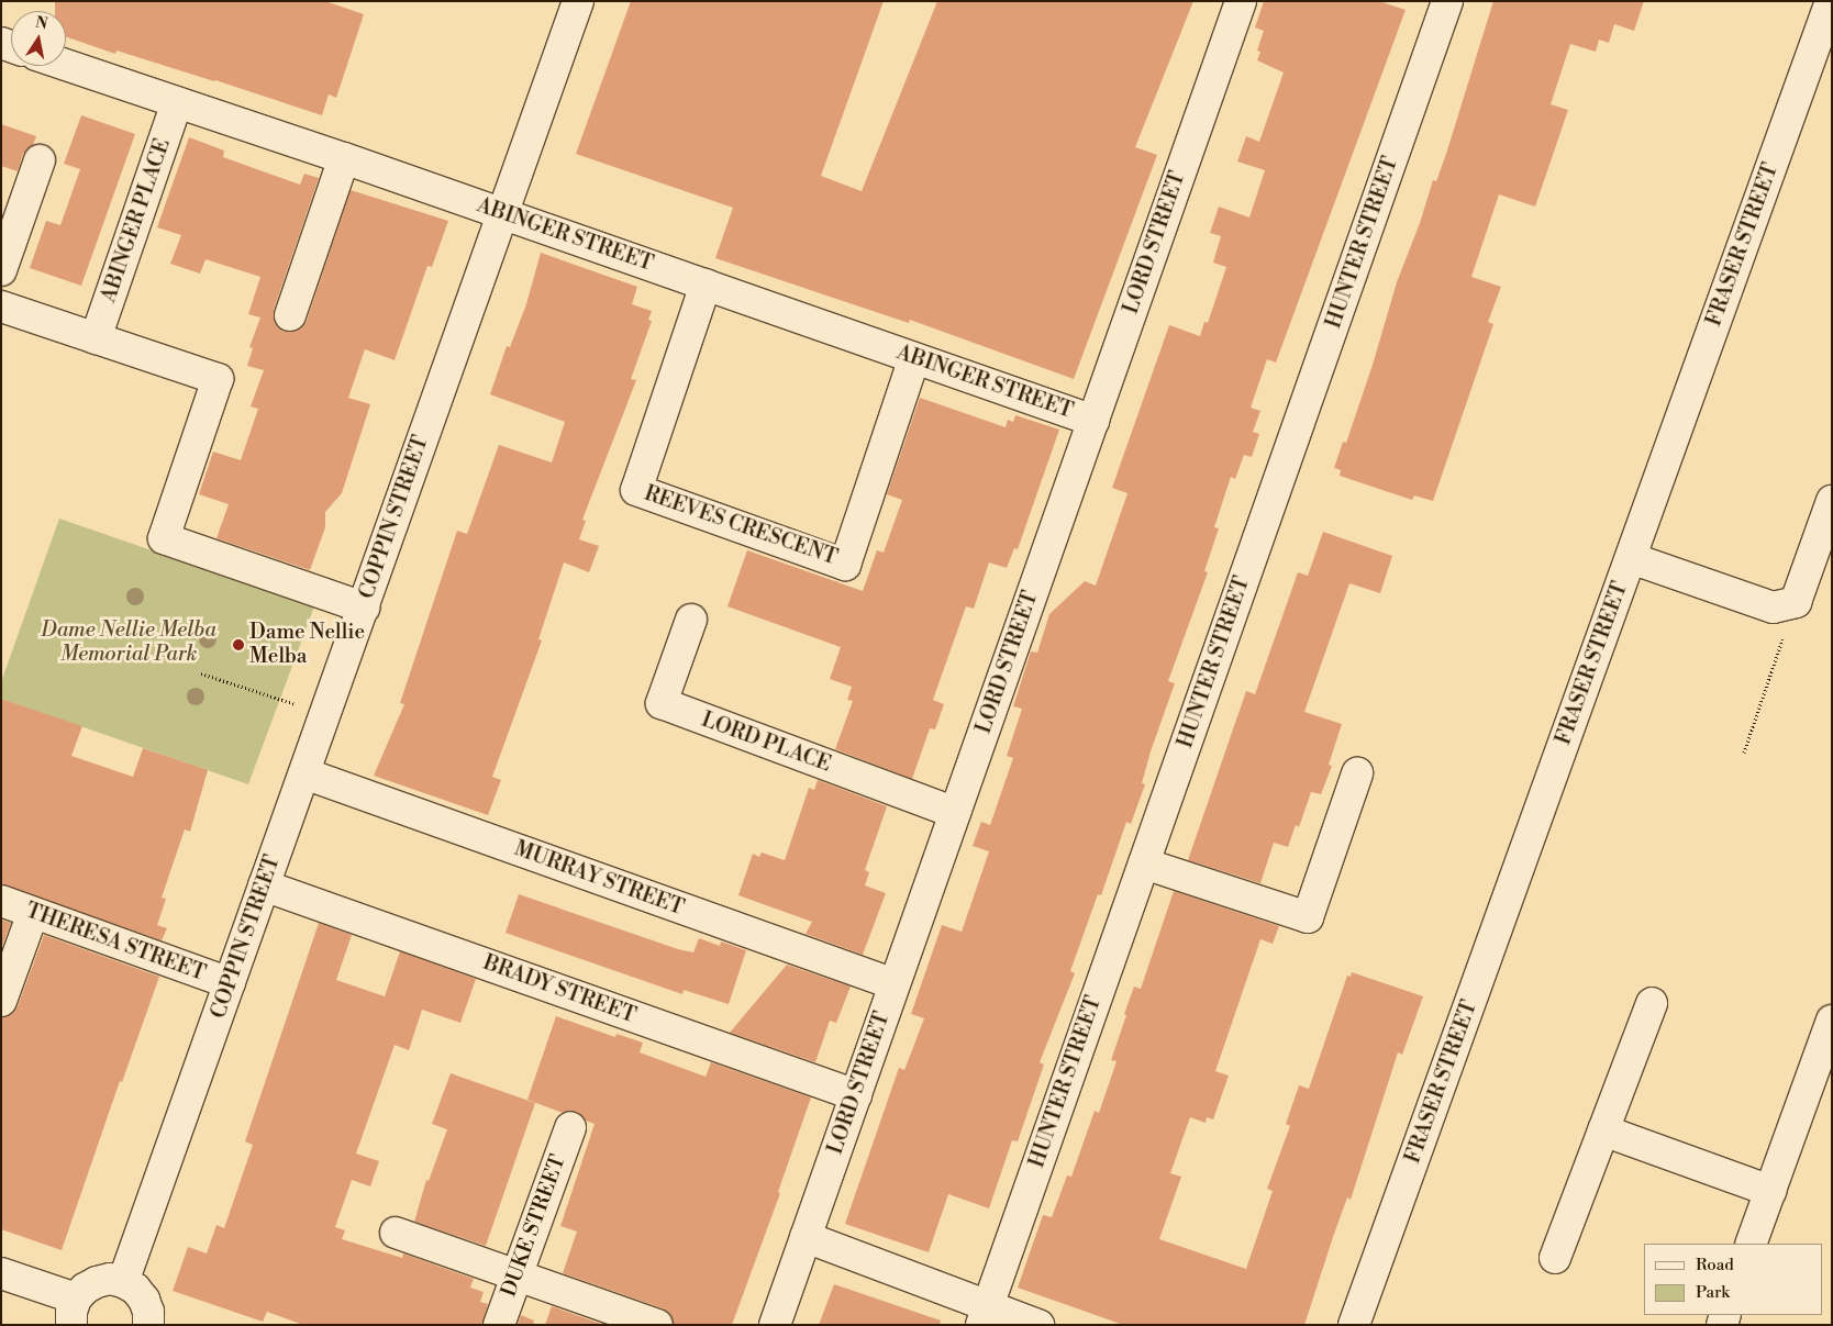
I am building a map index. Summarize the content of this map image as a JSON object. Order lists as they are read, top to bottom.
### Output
{
  "streets": {
    "street": [
      "ABINGER PLACE",
      "ABINGER STREET",
      "LORD STREET",
      "HUNTER STREET",
      "FRASER STREET",
      "COPPIN STREET",
      "REEVES CRESCENT",
      "LORD PLACE",
      "MURRAY STREET",
      "THERESA STREET",
      "BRADY STREET",
      "DUKE STREET"
    ]
  },
  "crossings": [
    ["ABINGER PLACE", "ABINGER STREET"],
    ["ABINGER STREET", "LORD STREET"],
    ["ABINGER STREET", "COPPIN STREET"],
    ["ABINGER STREET", "REEVES CRESCENT"],
    ["LORD STREET", "LORD PLACE"],
    ["LORD STREET", "MURRAY STREET"],
    ["LORD STREET", "BRADY STREET"],
    ["COPPIN STREET", "MURRAY STREET"],
    ["COPPIN STREET", "THERESA STREET"],
    ["COPPIN STREET", "BRADY STREET"]
  ],
  "parks": ["Dame Nellie Melba Memorial Park"],
  "places": ["Dame Nellie Melba"],
  "legend": ["Road", "Park"],
  "north": "top"
}
